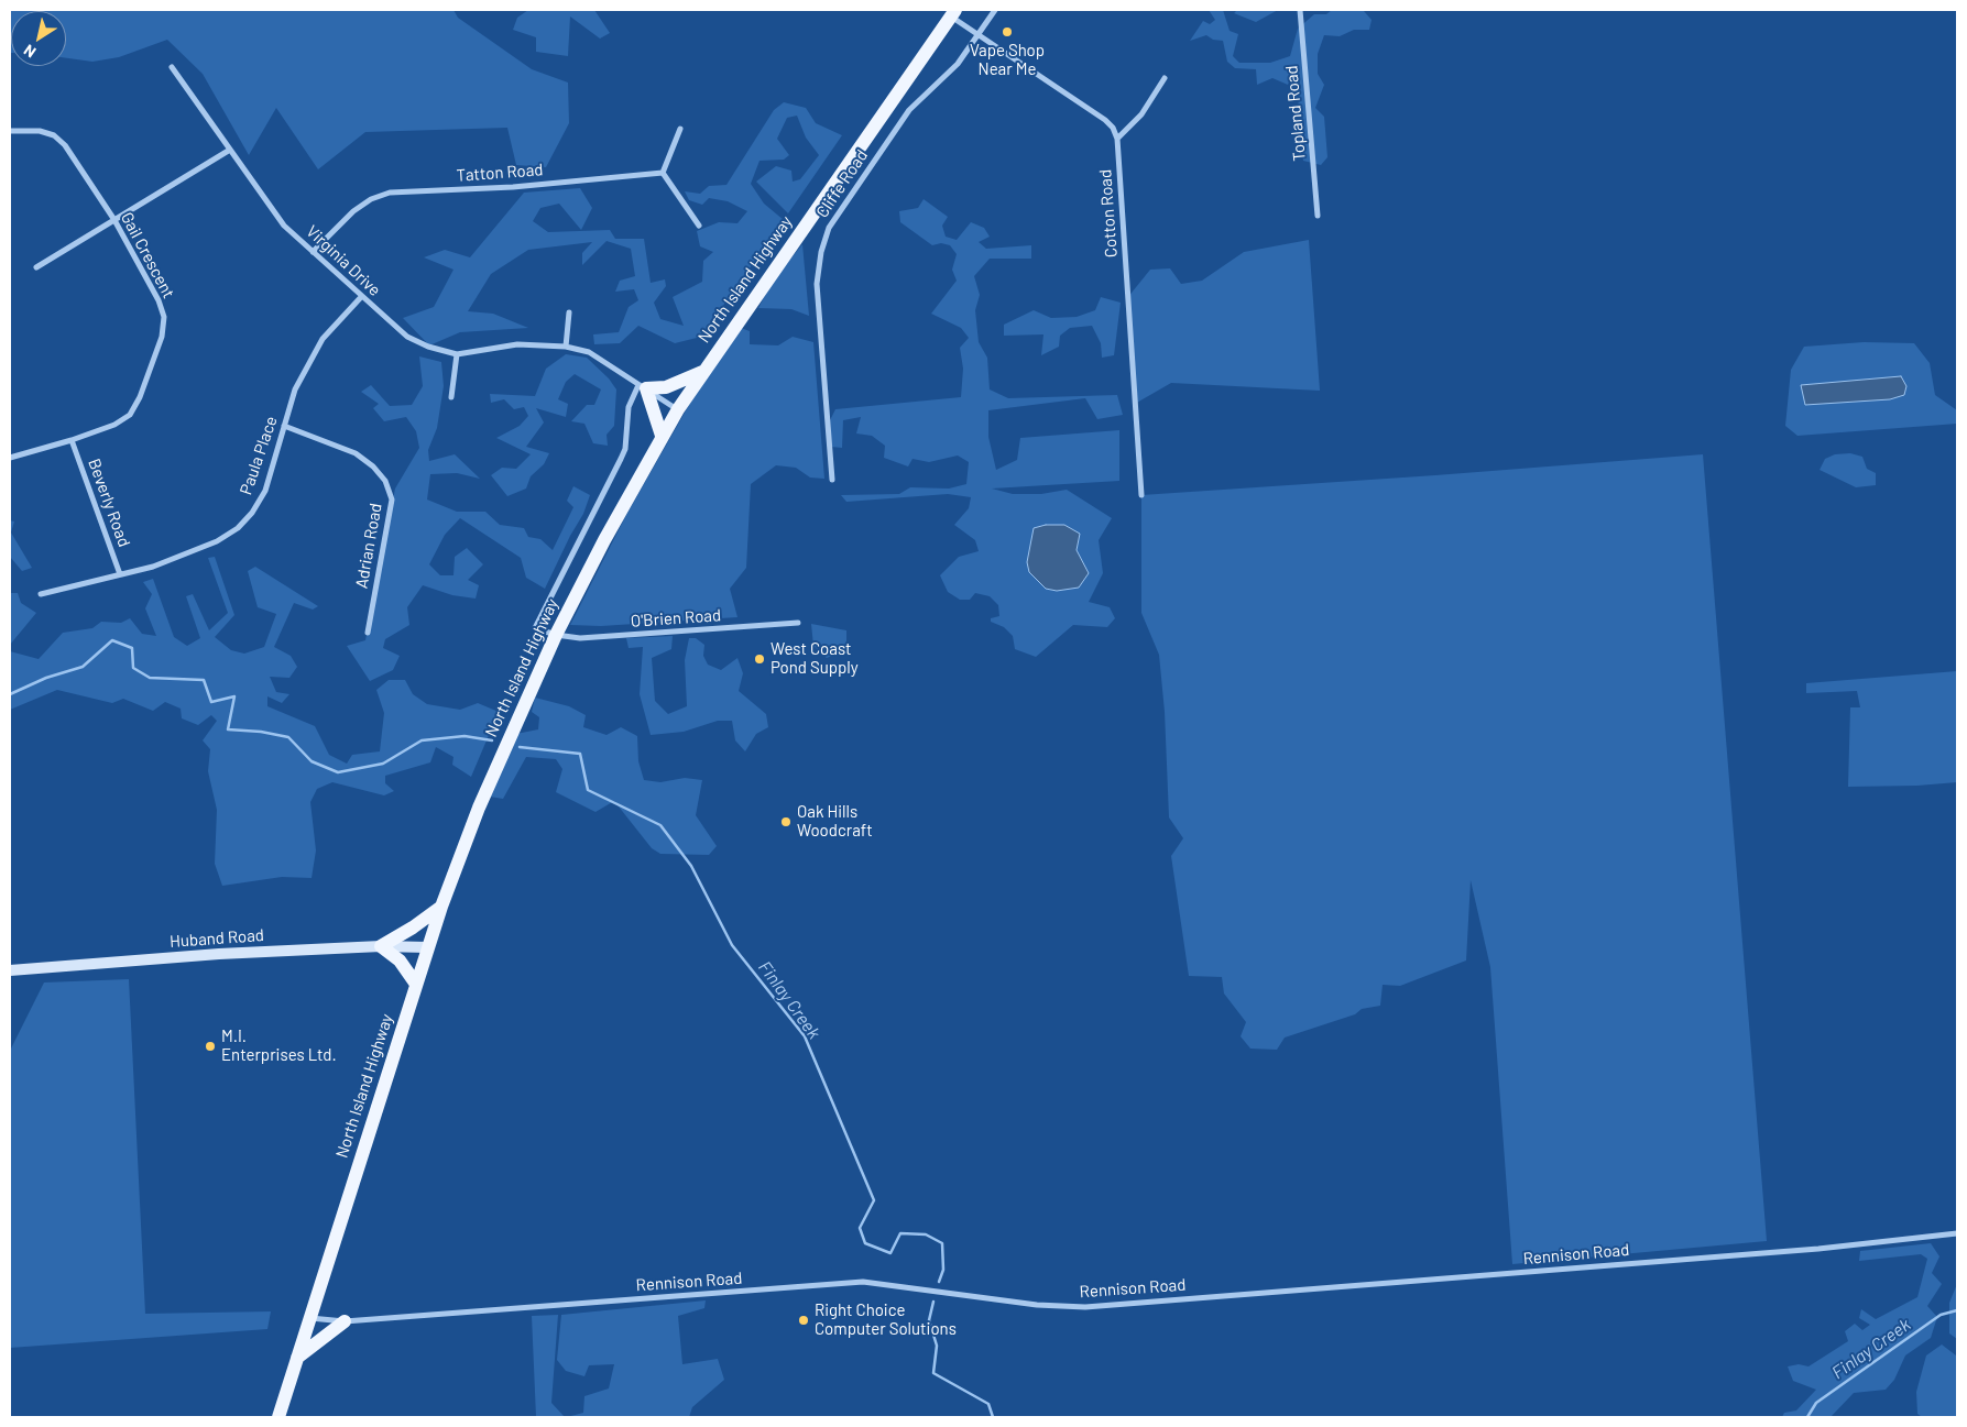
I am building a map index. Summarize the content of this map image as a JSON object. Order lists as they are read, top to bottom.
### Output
{
  "streets": {
    "main road": ["North Island Highway"],
    "street": [
      "Topland Road",
      "Tatton Road",
      "Cliffe Road",
      "Cotton Road",
      "Gail Crescent",
      "Virginia Drive",
      "Paula Place",
      "Beverly Road",
      "Adrian Road",
      "O'Brien Road",
      "Huband Road",
      "Rennison Road"
    ]
  },
  "crossings": [
    ["Tatton Road", "Virginia Drive"],
    ["Gail Crescent", "Beverly Road"],
    ["Virginia Drive", "North Island Highway"],
    ["Virginia Drive", "Paula Place"],
    ["North Island Highway", "O'Brien Road"],
    ["North Island Highway", "Huband Road"],
    ["North Island Highway", "Rennison Road"],
    ["Paula Place", "Beverly Road"],
    ["Paula Place", "Adrian Road"]
  ],
  "water": ["Finlay Creek"],
  "places": [
    "Vape Shop Near Me",
    "West Coast Pond Supply",
    "Oak Hills Woodcraft",
    "M.I. Enterprises Ltd.",
    "Right Choice Computer Solutions"
  ],
  "north": "bottom left"
}
